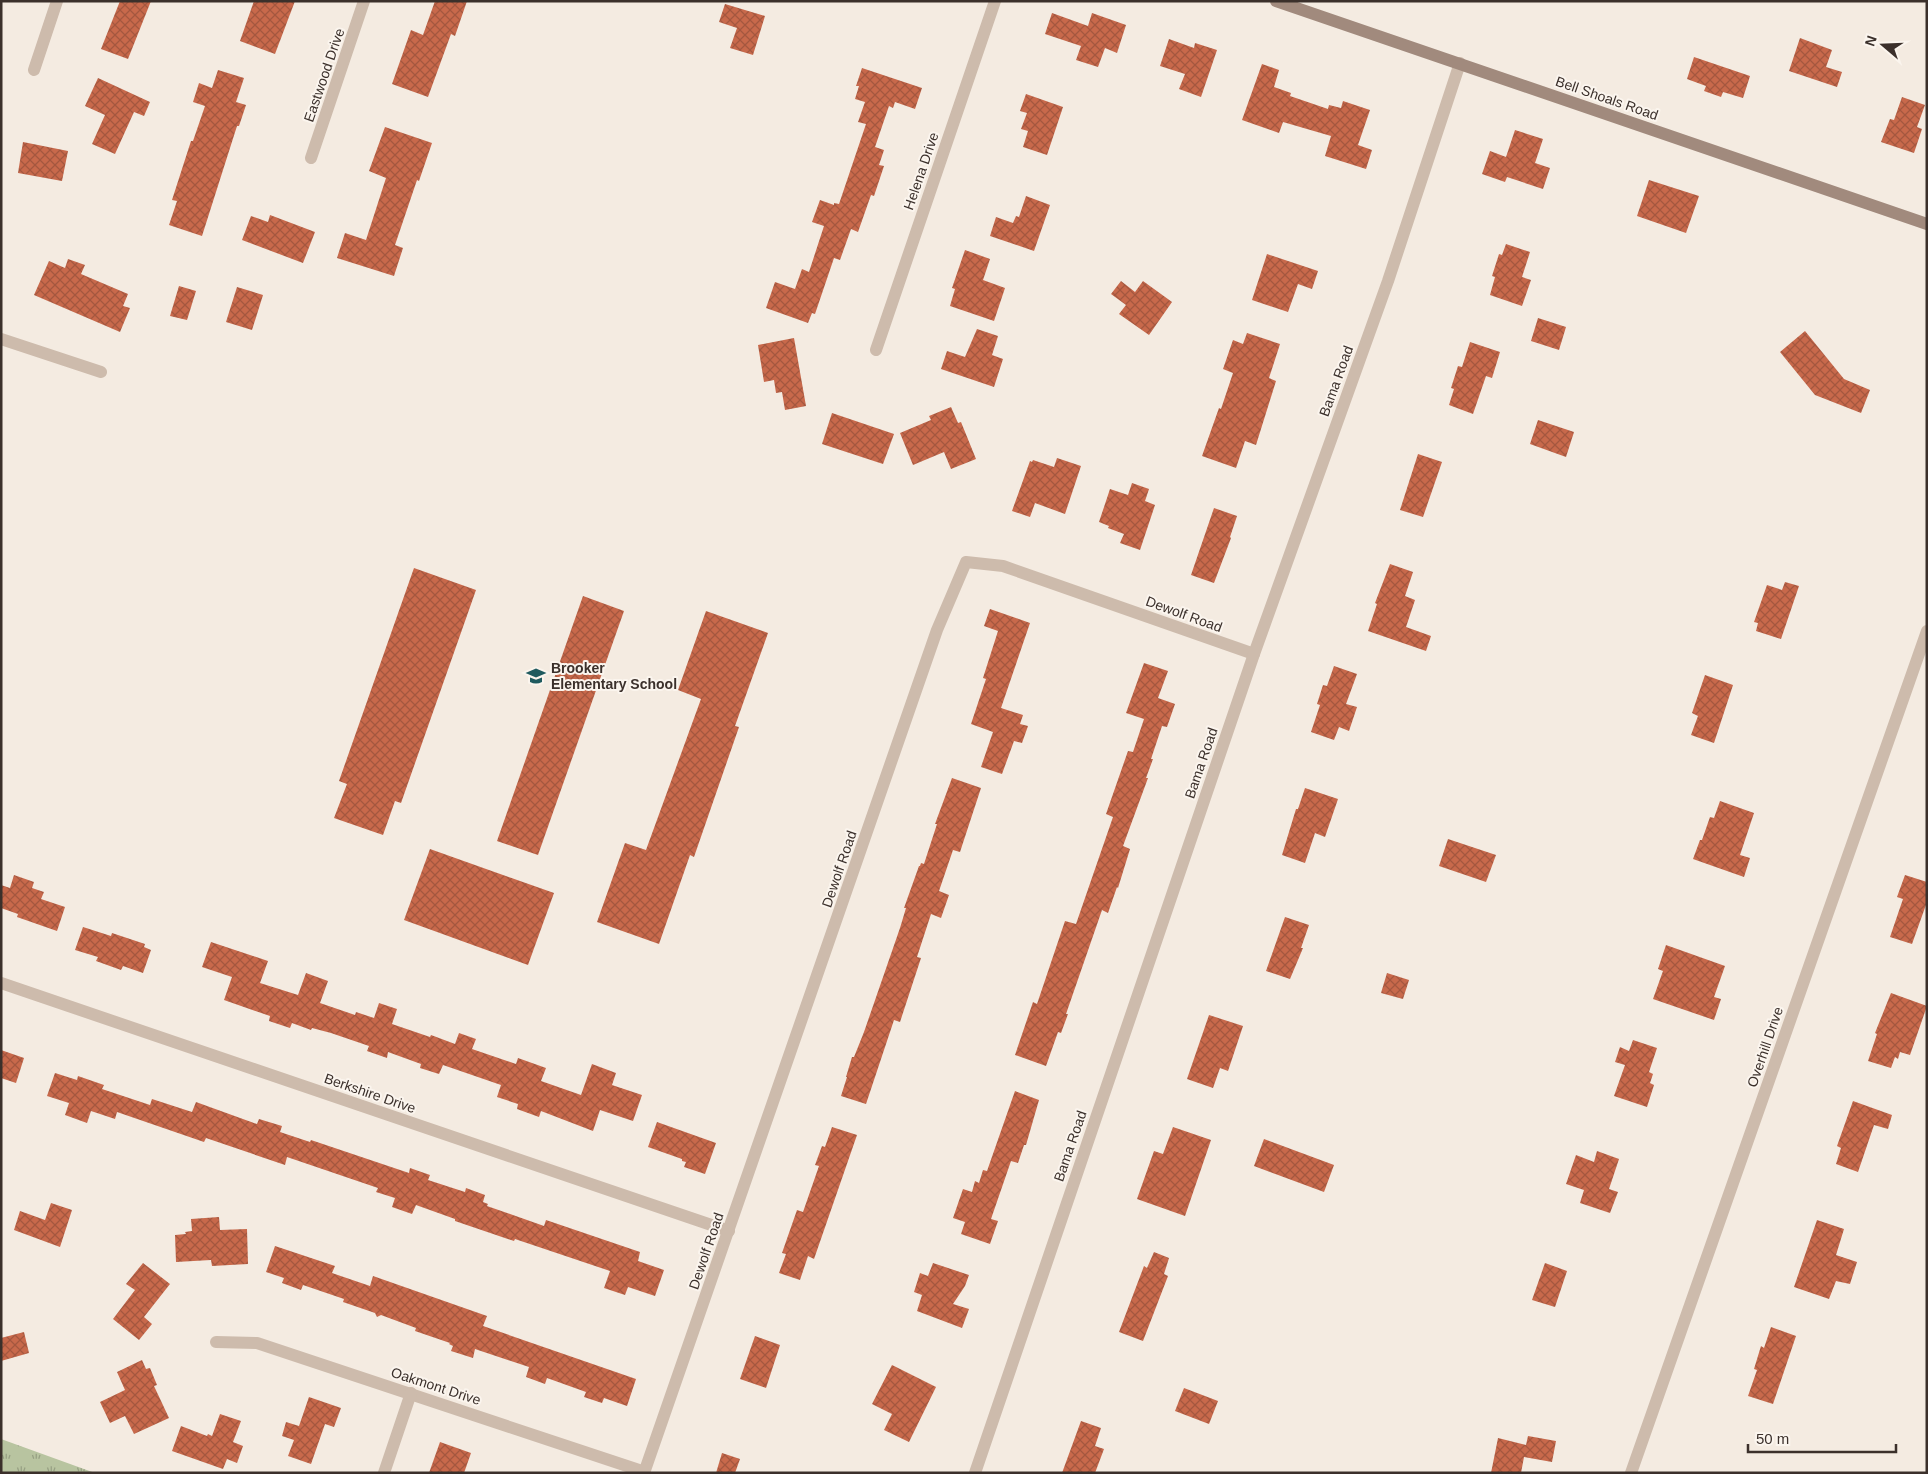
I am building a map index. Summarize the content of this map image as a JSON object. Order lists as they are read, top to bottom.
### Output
{
  "streets": {
    "main road": ["Bell Shoals Road"],
    "street": [
      "Eastwood Drive",
      "Helena Drive",
      "Bama Road",
      "Dewolf Road",
      "Overhill Drive",
      "Berkshire Drive",
      "Oakmont Drive"
    ]
  },
  "crossings": [
    ["Bell Shoals Road", "Bama Road"],
    ["Bama Road", "Dewolf Road"],
    ["Dewolf Road", "Berkshire Drive"],
    ["Dewolf Road", "Oakmont Drive"]
  ],
  "places": {
    "school or university": ["Brooker Elementary School"]
  },
  "scale_bar": "50 m",
  "north": "left"
}
